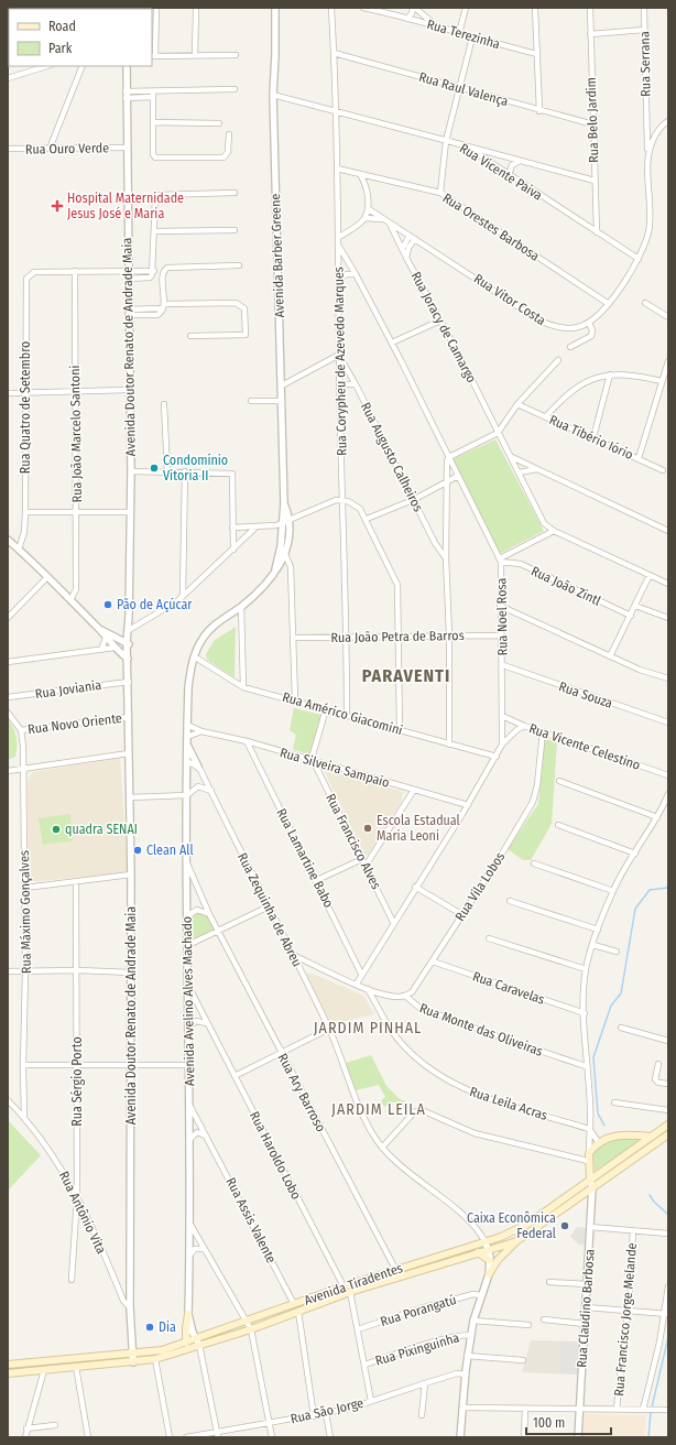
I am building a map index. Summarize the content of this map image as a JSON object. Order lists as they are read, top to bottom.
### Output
{
  "streets": {
    "main road": ["Avenida Tiradentes"],
    "street": [
      "Rua Terezinha",
      "Rua Serrana",
      "Rua Raul Valença",
      "Rua Belo Jardim",
      "Rua Ouro Verde",
      "Rua Vicente Paiva",
      "Rua Orestes Barbosa",
      "Avenida Barber Greene",
      "Rua Vitor Costa",
      "Rua Joracy de Camargo",
      "Avenida Doutor Renato de Andrade Maia",
      "Rua Corypheu de Azevedo Marques",
      "Rua Quatro de Setembro",
      "Rua João Marcelo Santoni",
      "Rua Tibério Iório",
      "Rua Augusto Calheiros",
      "Rua João Zintl",
      "Rua Noel Rosa",
      "Rua João Petra de Barros",
      "Rua Joviania",
      "Rua Souza",
      "Rua Américo Giacomini",
      "Rua Novo Oriente",
      "Rua Vicente Celestino",
      "Rua Silveira Sampaio",
      "Rua Francisco Alves",
      "Rua Lamartine Babo",
      "Rua Vila Lobos",
      "Rua Zequinha de Abreu",
      "Rua Máximo Gonçalves",
      "Rua Caravelas",
      "Avenida Avelino Alves Machado",
      "Rua Monte das Oliveiras",
      "Rua Sérgio Porto",
      "Rua Ary Barroso",
      "Rua Leila Acras",
      "Rua Haroldo Lobo",
      "Rua Antônio Vita",
      "Rua Assis Valente",
      "Rua Claudino Barbosa",
      "Rua Porangatú",
      "Rua Francisco Jorge Melande",
      "Rua Pixinguinha",
      "Rua São Jorge"
    ]
  },
  "crossings": [
    ["Rua Serrana", "Rua Vitor Costa"],
    ["Rua Raul Valença", "Rua Belo Jardim"],
    ["Rua Raul Valença", "Rua Corypheu de Azevedo Marques"],
    ["Rua Belo Jardim", "Rua Vicente Paiva"],
    ["Rua Ouro Verde", "Avenida Doutor Renato de Andrade Maia"],
    ["Rua Vicente Paiva", "Avenida Barber Greene"],
    ["Rua Vicente Paiva", "Rua Vitor Costa"],
    ["Rua Vicente Paiva", "Rua Corypheu de Azevedo Marques"],
    ["Rua Orestes Barbosa", "Rua Vitor Costa"],
    ["Rua Orestes Barbosa", "Rua Corypheu de Azevedo Marques"],
    ["Avenida Barber Greene", "Rua Américo Giacomini"],
    ["Avenida Barber Greene", "Avenida Avelino Alves Machado"],
    ["Rua Vitor Costa", "Rua Joracy de Camargo"],
    ["Avenida Doutor Renato de Andrade Maia", "Rua Joviania"],
    ["Avenida Doutor Renato de Andrade Maia", "Rua Novo Oriente"],
    ["Avenida Doutor Renato de Andrade Maia", "Rua Antônio Vita"],
    ["Avenida Doutor Renato de Andrade Maia", "Avenida Tiradentes"],
    ["Rua Corypheu de Azevedo Marques", "Rua Augusto Calheiros"],
    ["Rua Corypheu de Azevedo Marques", "Rua Noel Rosa"],
    ["Rua Corypheu de Azevedo Marques", "Rua João Petra de Barros"],
    ["Rua Corypheu de Azevedo Marques", "Rua Américo Giacomini"],
    ["Rua Quatro de Setembro", "Rua João Marcelo Santoni"],
    ["Rua João Zintl", "Rua Noel Rosa"],
    ["Rua Noel Rosa", "Rua João Petra de Barros"],
    ["Rua Noel Rosa", "Rua Souza"],
    ["Rua Noel Rosa", "Rua Américo Giacomini"],
    ["Rua Noel Rosa", "Rua Vicente Celestino"],
    ["Rua Noel Rosa", "Rua Silveira Sampaio"],
    ["Rua Noel Rosa", "Rua Francisco Alves"],
    ["Rua Noel Rosa", "Rua Lamartine Babo"],
    ["Rua Américo Giacomini", "Avenida Avelino Alves Machado"],
    ["Rua Novo Oriente", "Rua Máximo Gonçalves"],
    ["Rua Vicente Celestino", "Rua Vila Lobos"],
    ["Rua Silveira Sampaio", "Rua Francisco Alves"],
    ["Rua Silveira Sampaio", "Rua Lamartine Babo"],
    ["Rua Silveira Sampaio", "Avenida Avelino Alves Machado"],
    ["Rua Vila Lobos", "Rua Caravelas"],
    ["Rua Vila Lobos", "Rua Monte das Oliveiras"],
    ["Rua Zequinha de Abreu", "Avenida Tiradentes"],
    ["Rua Máximo Gonçalves", "Rua Antônio Vita"],
    ["Avenida Avelino Alves Machado", "Rua Ary Barroso"],
    ["Avenida Avelino Alves Machado", "Rua Haroldo Lobo"],
    ["Avenida Avelino Alves Machado", "Rua Assis Valente"],
    ["Avenida Avelino Alves Machado", "Avenida Tiradentes"],
    ["Rua Sérgio Porto", "Rua Antônio Vita"],
    ["Rua Ary Barroso", "Avenida Tiradentes"],
    ["Rua Haroldo Lobo", "Avenida Tiradentes"],
    ["Rua Assis Valente", "Avenida Tiradentes"],
    ["Avenida Tiradentes", "Rua Claudino Barbosa"]
  ],
  "districts": ["PARAVENTI", "JARDIM PINHAL", "JARDIM LEILA"],
  "places": {
    "health": ["Hospital Maternidade Jesus José e Maria"],
    "other": [
      "Condomínio Vitoria II",
      "Pão de Açúcar",
      "Escola Estadual Maria Leoni",
      "quadra SENAI",
      "Clean All",
      "Caixa Econômica Federal",
      "Dia"
    ]
  },
  "legend": ["Road", "Park"],
  "scale_bar": "100 m"
}
